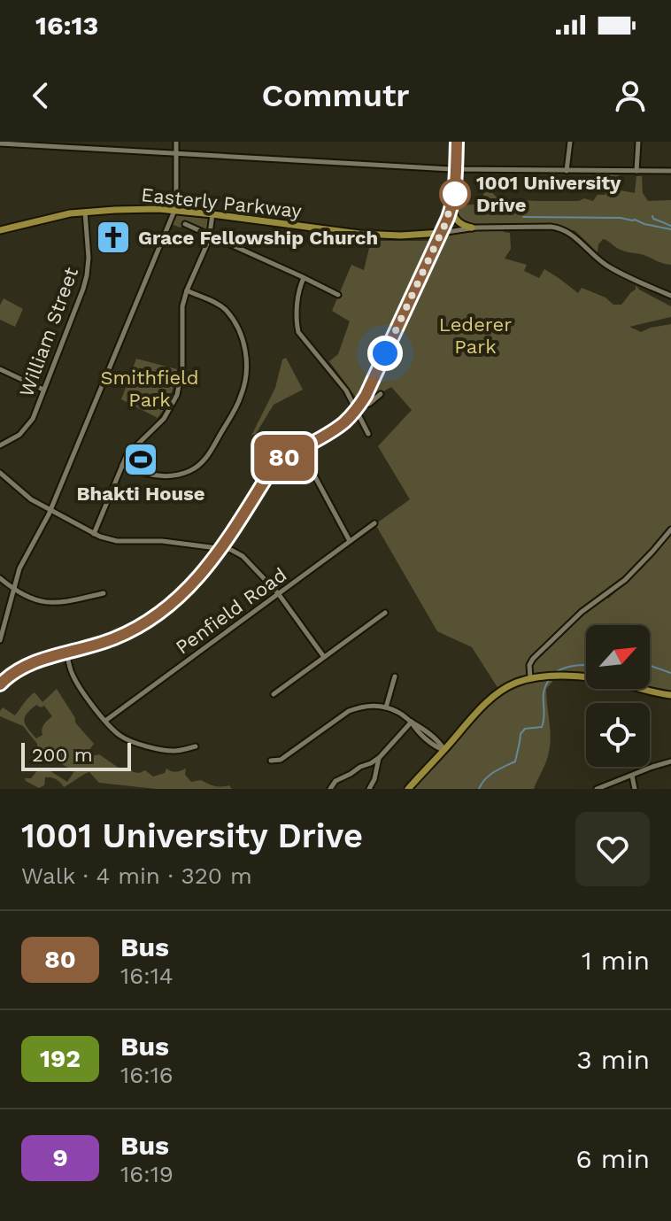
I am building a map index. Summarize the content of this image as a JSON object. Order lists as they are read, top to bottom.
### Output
{
  "streets": {
    "main road": ["Easterly Parkway"],
    "street": ["William Street", "Penfield Road"]
  },
  "crossings": [
    ["Easterly Parkway", "William Street"]
  ],
  "parks": ["Lederer Park", "Smithfield Park"],
  "places": {
    "other": ["1001 University Drive"],
    "church": ["Grace Fellowship Church"],
    "sports": ["Bhakti House"]
  },
  "lines": ["bus line 80"],
  "scale_bar": "200 m",
  "north": "top right",
  "page": {
    "status": "16:13",
    "header": "Commutr",
    "on_map": "80",
    "scale": "200 m",
    "heading": ["1001 University Drive", "Walk · 4 min · 320 m"],
    "list": [
      {
        "mark": "80",
        "name": "Bus",
        "note": "16:14",
        "value": "1 min"
      },
      {
        "mark": "192",
        "name": "Bus",
        "note": "16:16",
        "value": "3 min"
      },
      {
        "mark": "9",
        "name": "Bus",
        "note": "16:19",
        "value": "6 min"
      }
    ]
  }
}
